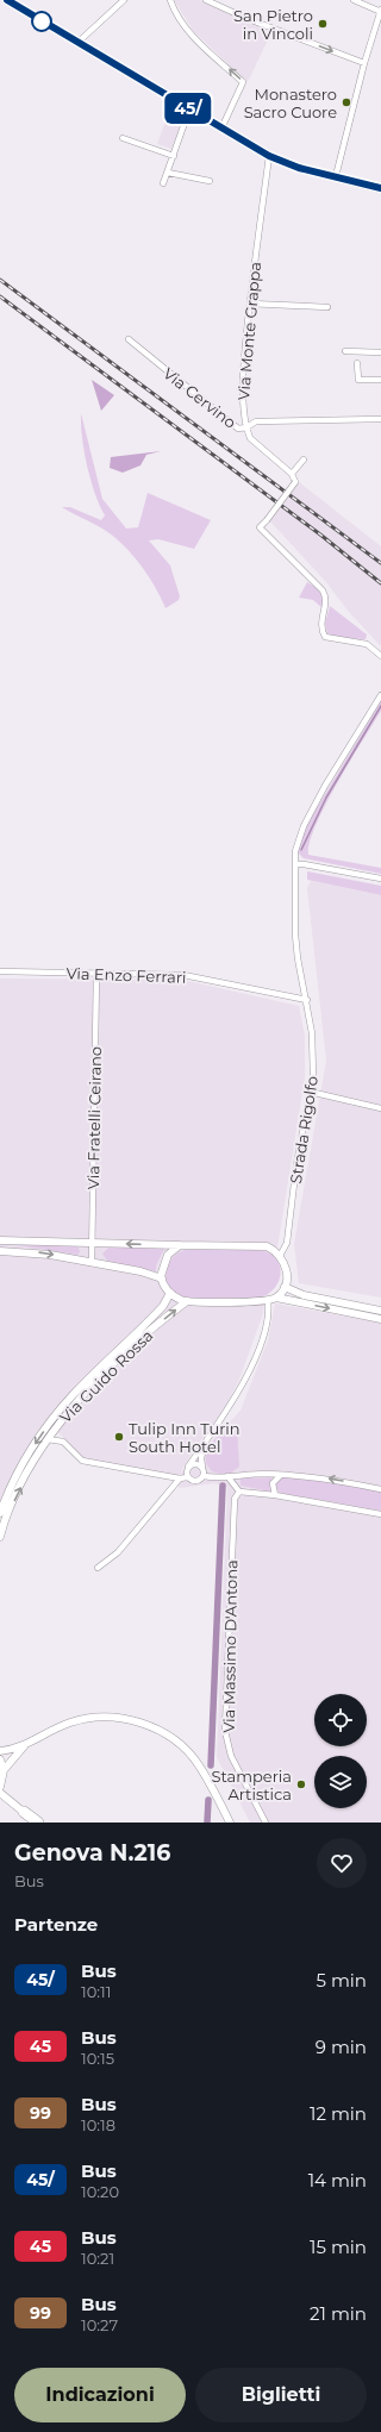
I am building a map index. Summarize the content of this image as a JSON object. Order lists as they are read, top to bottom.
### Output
{
  "streets": {
    "street": [
      "Via Monte Grappa",
      "Via Cervino",
      "Via Enzo Ferrari",
      "Via Fratelli Ceirano",
      "Strada Rigolfo",
      "Via Guido Rossa",
      "Via Massimo D'Antona"
    ]
  },
  "crossings": [
    ["Via Monte Grappa", "Via Cervino"],
    ["Via Enzo Ferrari", "Via Fratelli Ceirano"],
    ["Via Enzo Ferrari", "Strada Rigolfo"]
  ],
  "places": [
    "San Pietro in Vincoli",
    "Monastero Sacro Cuore",
    "Tulip Inn Turin South Hotel",
    "Stamperia Artistica"
  ],
  "lines": ["bus line 45/"],
  "page": {
    "on_map": "45/",
    "heading": [
      ["Genova N.216", "Bus"],
      "Partenze"
    ],
    "list": [
      {
        "mark": "45/",
        "name": "Bus",
        "note": "10:11",
        "value": "5 min"
      },
      {
        "mark": "45",
        "name": "Bus",
        "note": "10:15",
        "value": "9 min"
      },
      {
        "mark": "99",
        "name": "Bus",
        "note": "10:18",
        "value": "12 min"
      },
      {
        "mark": "45/",
        "name": "Bus",
        "note": "10:20",
        "value": "14 min"
      },
      {
        "mark": "45",
        "name": "Bus",
        "note": "10:21",
        "value": "15 min"
      },
      {
        "mark": "99",
        "name": "Bus",
        "note": "10:27",
        "value": "21 min"
      }
    ],
    "buttons": ["Indicazioni", "Biglietti"]
  }
}
